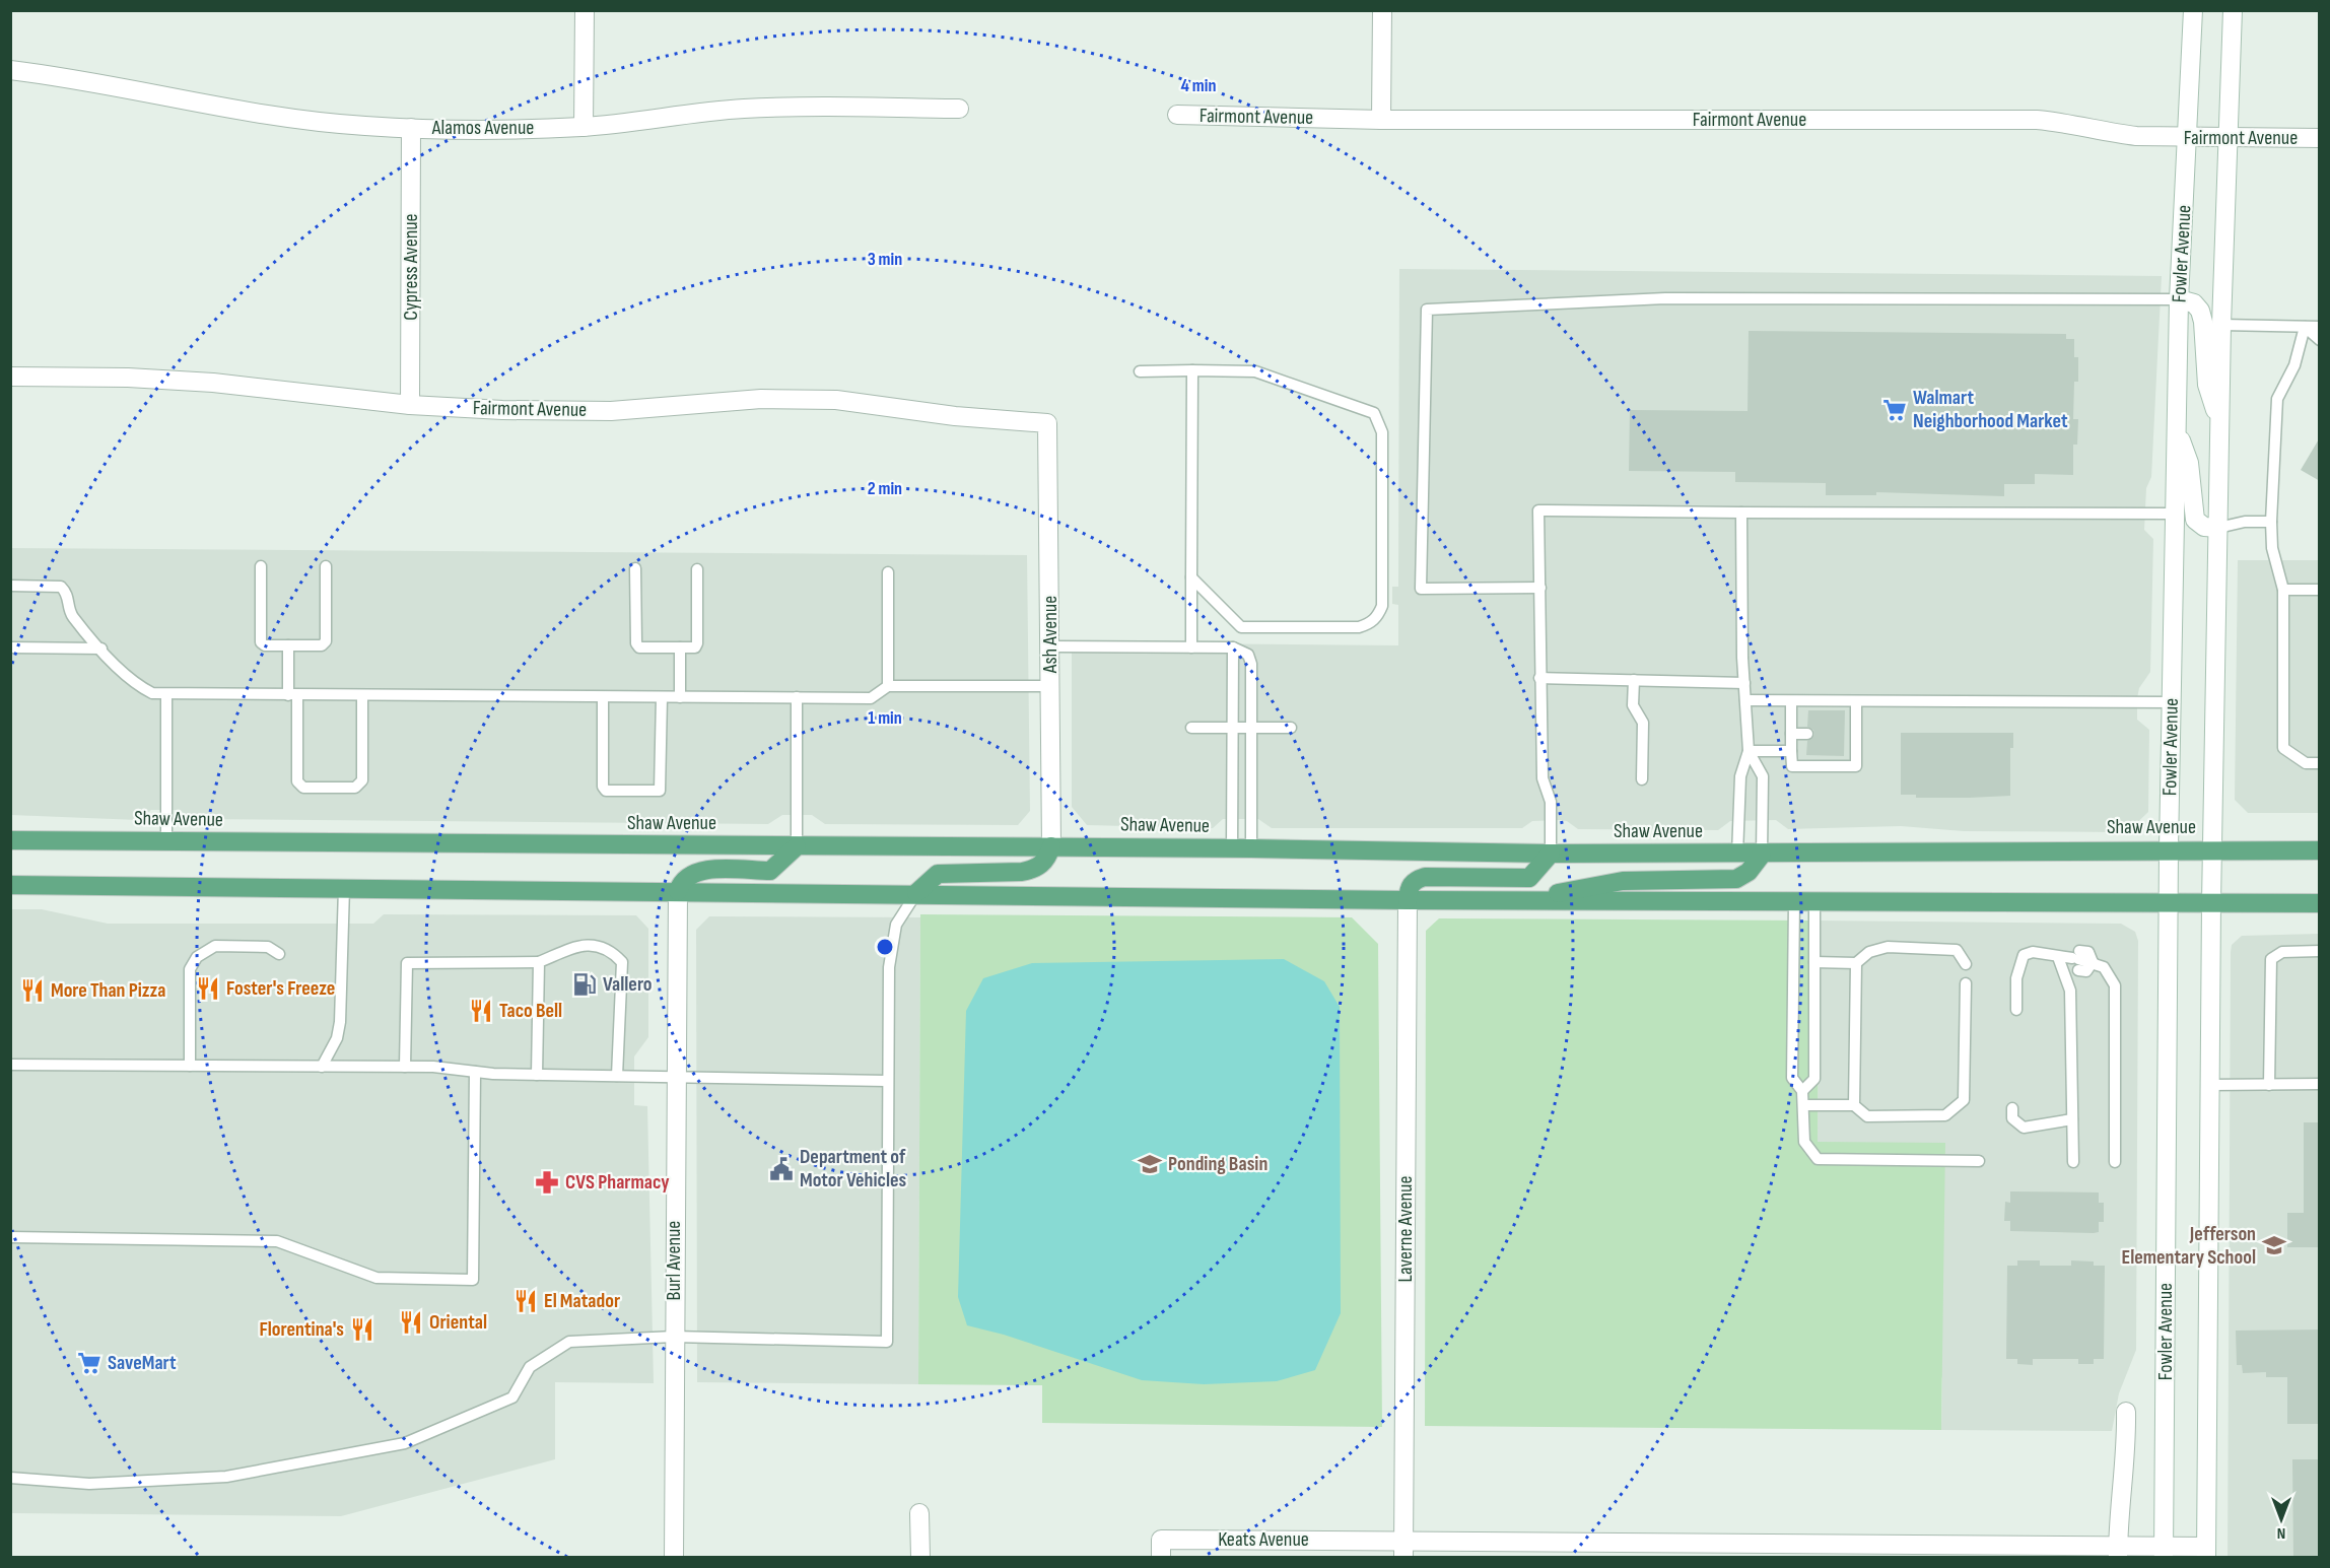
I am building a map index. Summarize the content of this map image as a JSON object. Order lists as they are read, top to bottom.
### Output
{
  "streets": {
    "main road": ["Shaw Avenue"],
    "street": [
      "Fairmont Avenue",
      "Alamos Avenue",
      "Fowler Avenue",
      "Cypress Avenue",
      "Ash Avenue",
      "Laverne Avenue",
      "Burl Avenue",
      "Keats Avenue"
    ]
  },
  "crossings": [
    ["Fairmont Avenue", "Fowler Avenue"],
    ["Fairmont Avenue", "Cypress Avenue"],
    ["Fairmont Avenue", "Ash Avenue"],
    ["Alamos Avenue", "Cypress Avenue"],
    ["Fowler Avenue", "Shaw Avenue"],
    ["Fowler Avenue", "Keats Avenue"],
    ["Ash Avenue", "Shaw Avenue"],
    ["Laverne Avenue", "Keats Avenue"]
  ],
  "places": {
    "supermarket": ["Walmart Neighborhood Market", "SaveMart"],
    "fuel station": ["Vallero"],
    "restaurant": [
      "Foster's Freeze",
      "More Than Pizza",
      "Taco Bell",
      "El Matador",
      "Oriental",
      "Florentina's"
    ],
    "school or university": ["Ponding Basin", "Jefferson Elementary School"],
    "public building": ["Department of Motor Vehicles"],
    "pharmacy": ["CVS Pharmacy"]
  },
  "north": "bottom",
  "rings": [
    "4 min",
    "3 min",
    "2 min",
    "1 min"
  ]
}
